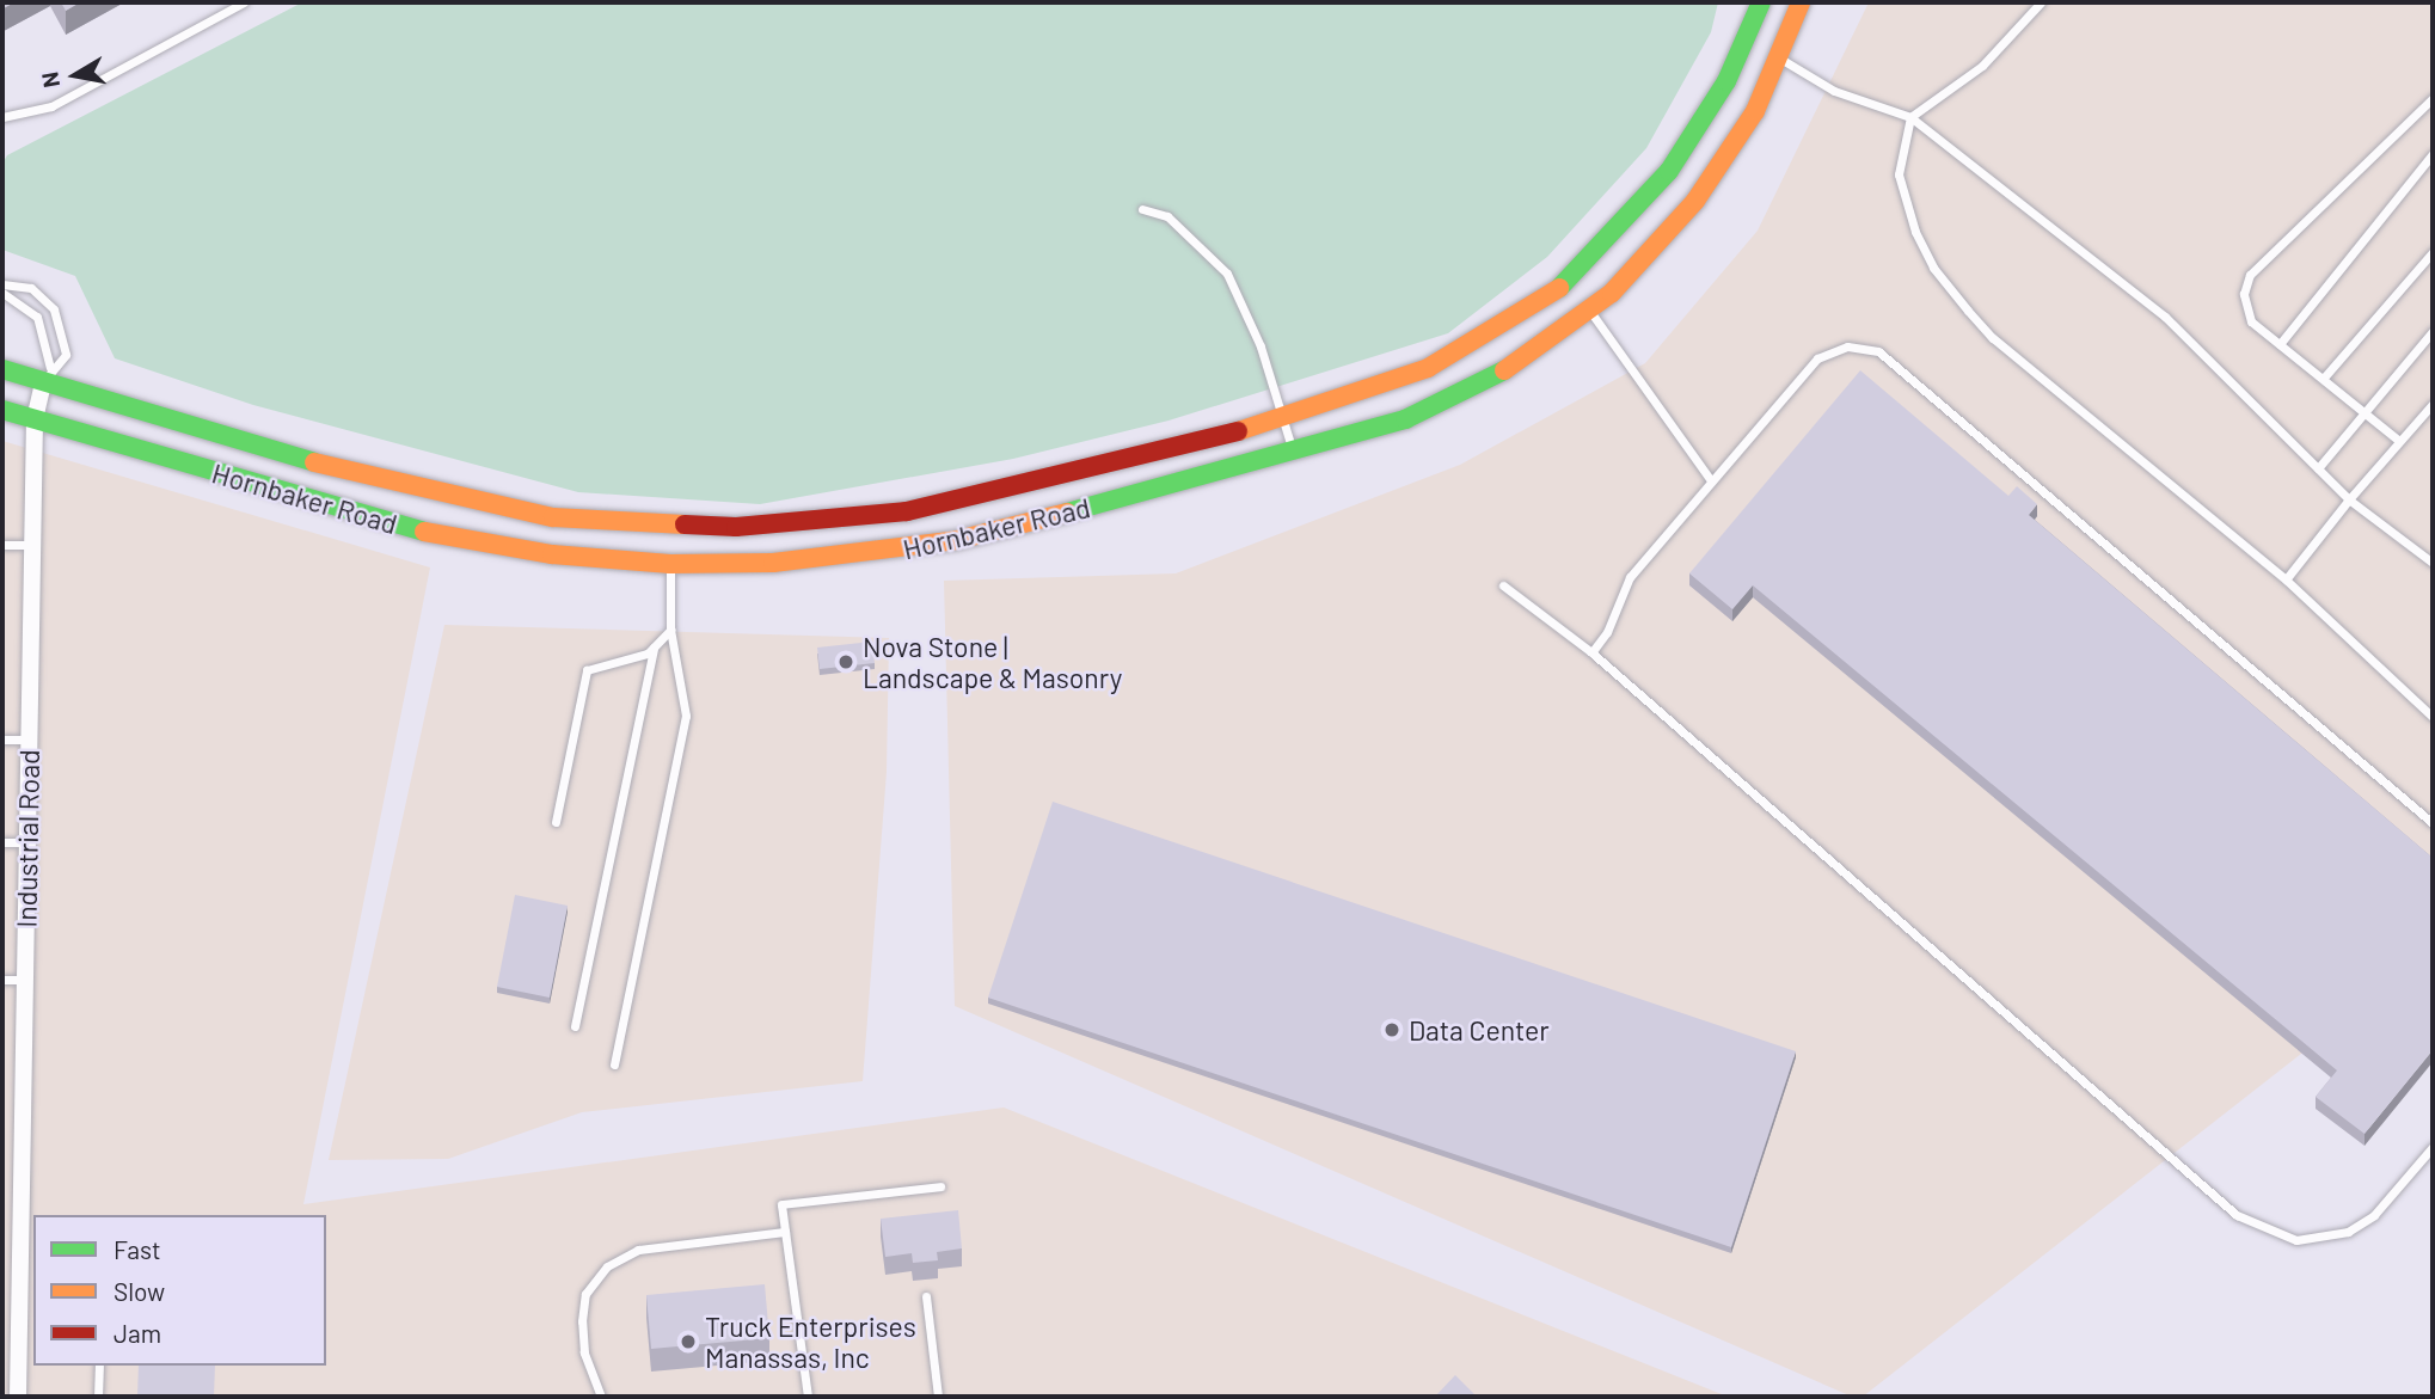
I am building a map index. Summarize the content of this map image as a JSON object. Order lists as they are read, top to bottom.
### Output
{
  "streets": {
    "main road": ["Hornbaker Road"],
    "street": ["Industrial Road"]
  },
  "crossings": [
    ["Hornbaker Road", "Industrial Road"]
  ],
  "places": ["Nova Stone | Landscape & Masonry", "Data Center", "Truck Enterprises Manassas, Inc"],
  "legend": ["Fast", "Slow", "Jam"],
  "north": "left"
}
